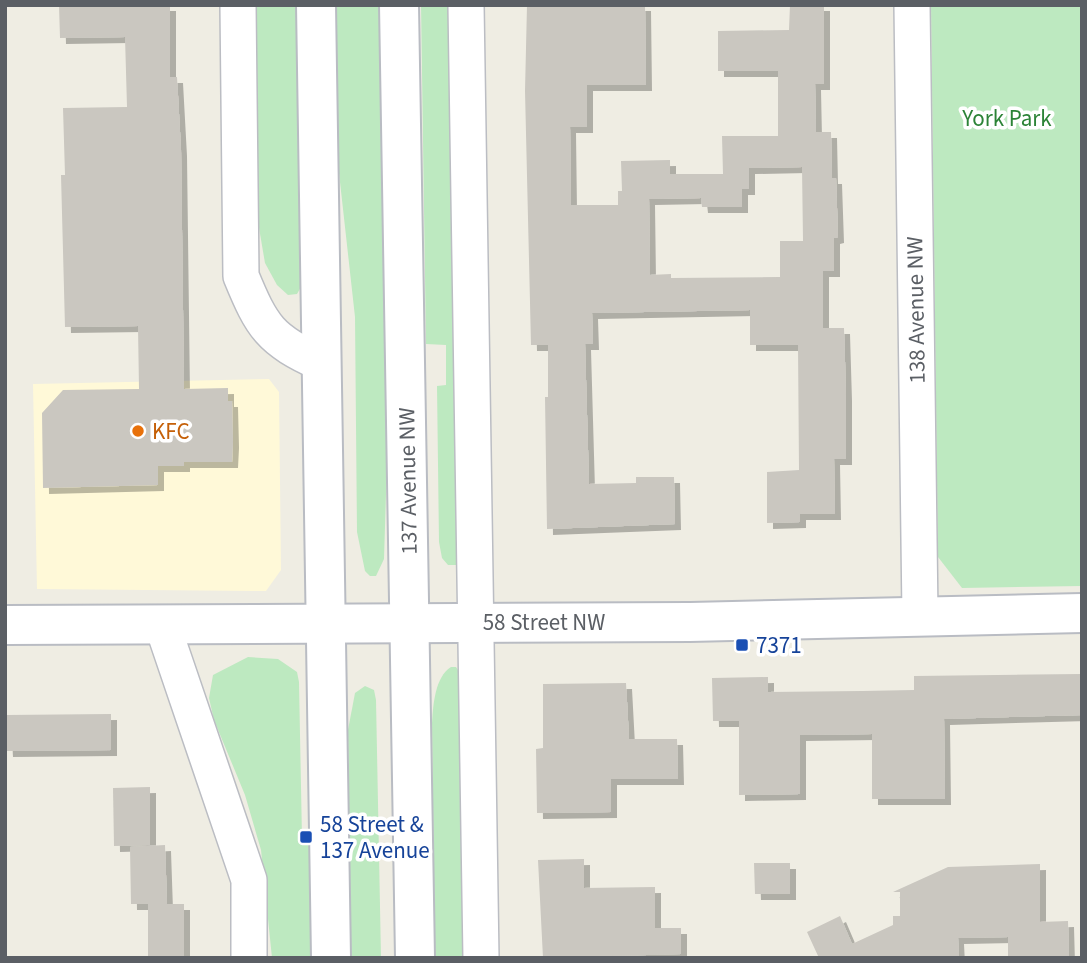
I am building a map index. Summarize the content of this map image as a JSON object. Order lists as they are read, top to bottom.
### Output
{
  "streets": {
    "main road": ["137 Avenue NW", "58 Street NW"],
    "street": ["138 Avenue NW"]
  },
  "crossings": [
    ["138 Avenue NW", "58 Street NW"],
    ["137 Avenue NW", "58 Street NW"]
  ],
  "parks": ["York Park"],
  "places": {
    "other": ["KFC"],
    "transit": ["7371", "58 Street & 137 Avenue"]
  }
}
